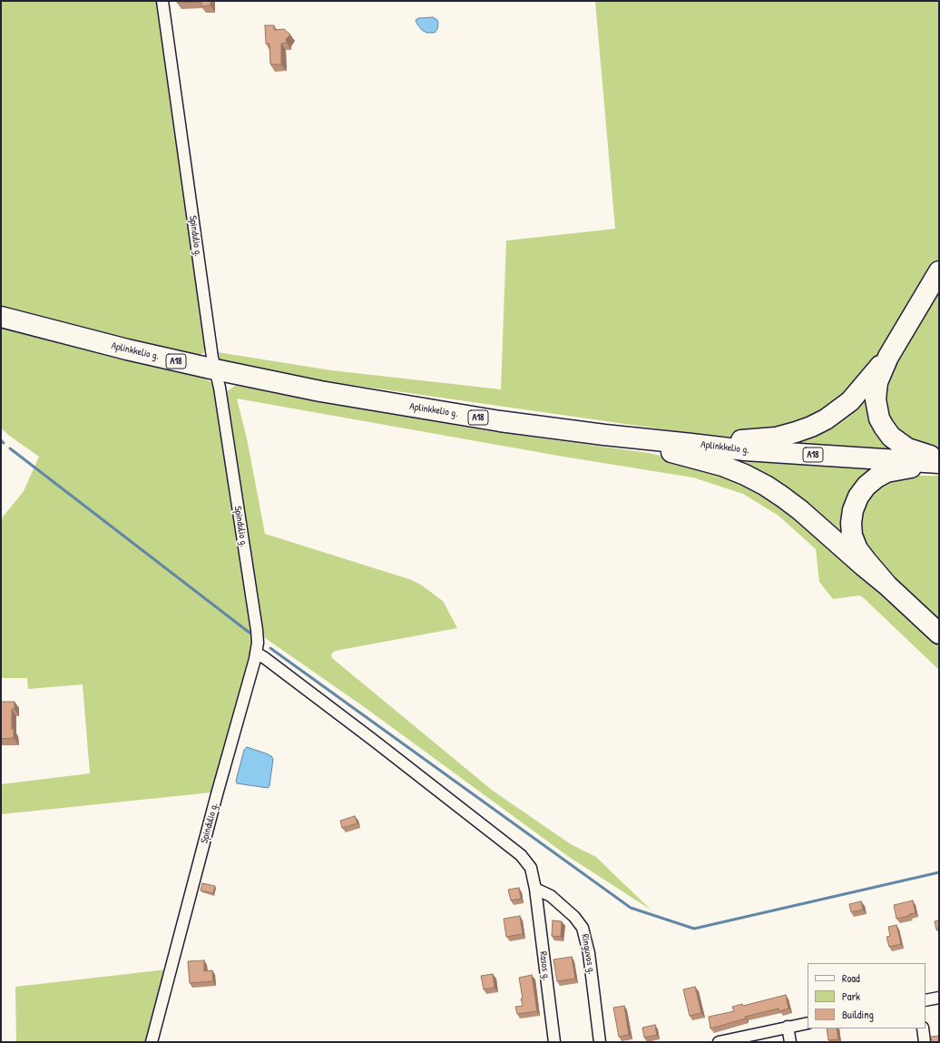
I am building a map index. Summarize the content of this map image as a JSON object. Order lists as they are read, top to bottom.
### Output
{
  "streets": {
    "highway": ["Aplinkkelio g.", "A18"],
    "street": ["Spindulio g.", "Ringuvos g.", "Rasos g."]
  },
  "crossings": [
    ["Spindulio g.", "Aplinkkelio g."],
    ["Spindulio g.", "Rasos g."],
    ["Ringuvos g.", "Rasos g."]
  ],
  "legend": ["Road", "Park", "Building"]
}
